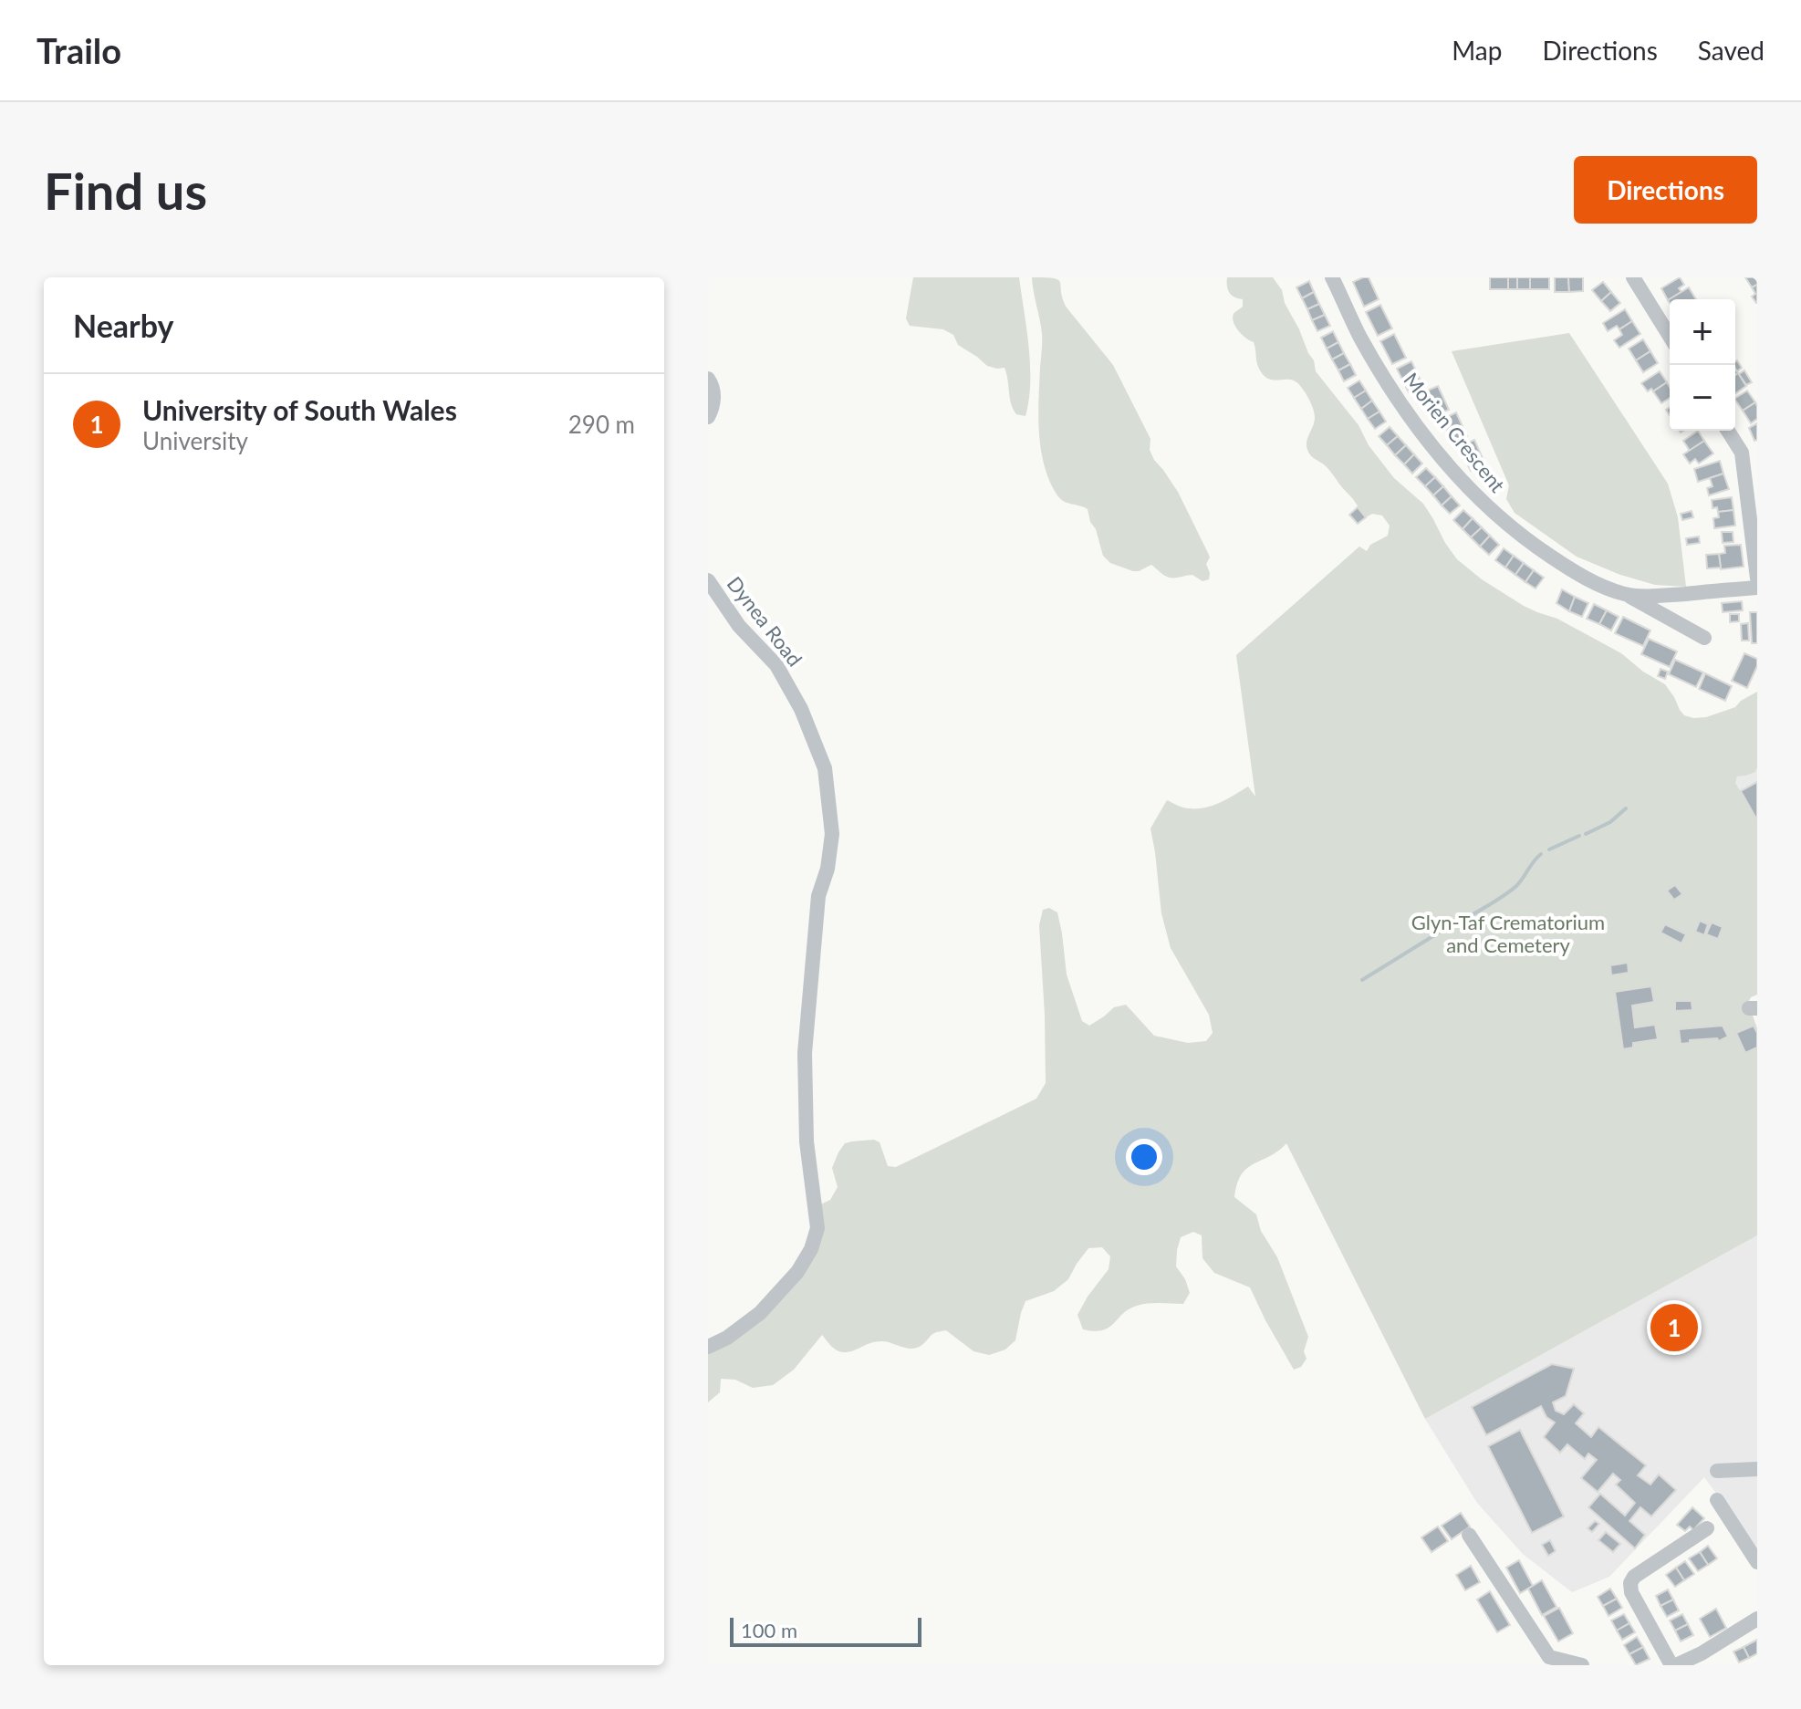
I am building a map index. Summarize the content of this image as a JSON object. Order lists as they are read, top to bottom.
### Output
{
  "streets": {
    "street": ["Morien Crescent", "Dynea Road"]
  },
  "parks": ["Glyn-Taf Crematorium and Cemetery"],
  "scale_bar": "100 m",
  "page": {
    "header": "Trailo",
    "nav": ["Map", "Directions", "Saved"],
    "buttons": "Directions",
    "title": "Find us",
    "heading": "Nearby",
    "map_buttons": ["+", "−"],
    "list": [
      {
        "mark": "1",
        "name": "University of South Wales",
        "note": "University",
        "value": "290 m"
      }
    ],
    "pins": "1",
    "scale": "100 m"
  }
}
